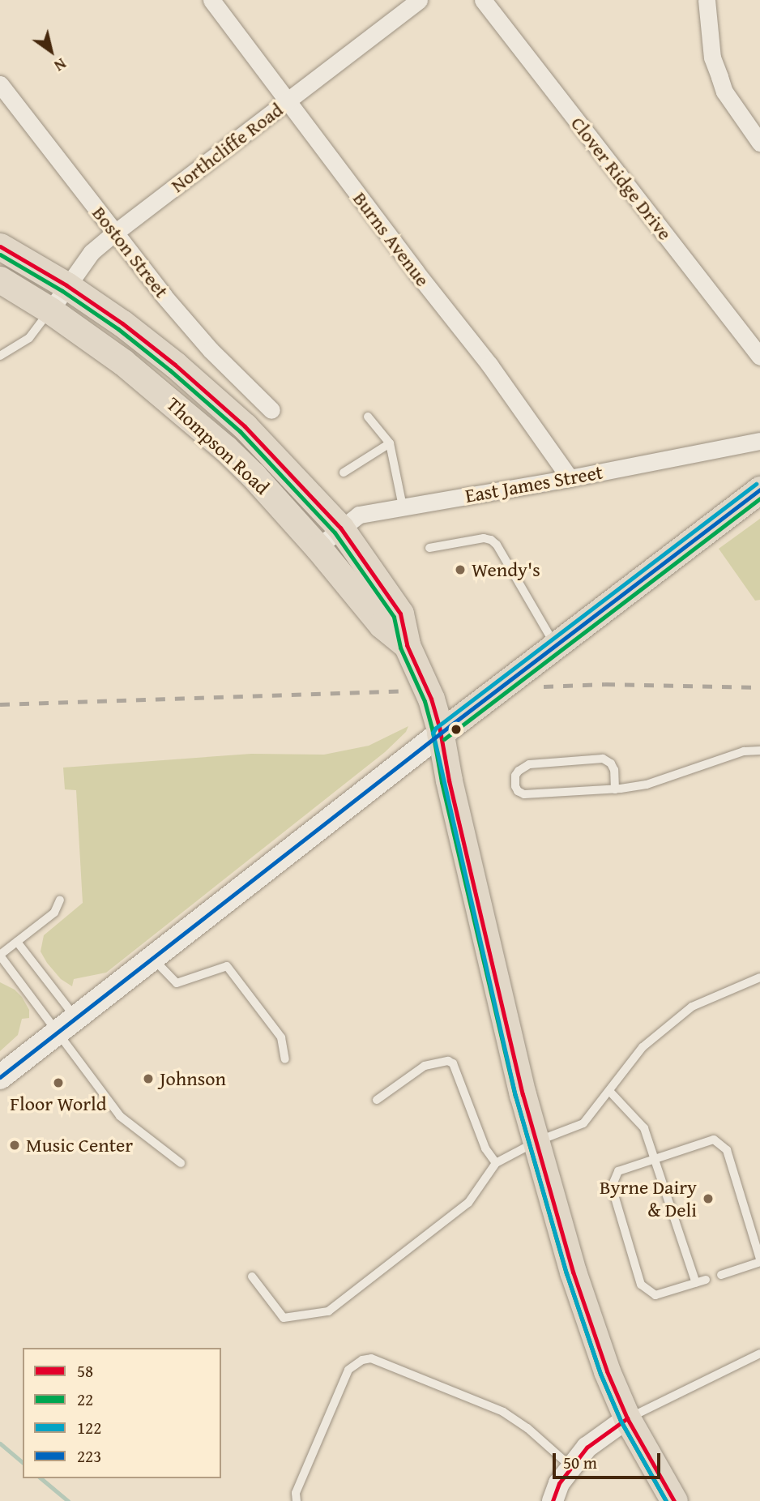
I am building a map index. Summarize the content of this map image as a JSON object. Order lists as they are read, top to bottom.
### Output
{
  "streets": {
    "main road": ["Thompson Road"],
    "street": [
      "Northcliffe Road",
      "Clover Ridge Drive",
      "Burns Avenue",
      "Boston Street",
      "East James Street"
    ]
  },
  "crossings": [
    ["Northcliffe Road", "Burns Avenue"],
    ["Northcliffe Road", "Boston Street"],
    ["Northcliffe Road", "Thompson Road"],
    ["Burns Avenue", "East James Street"],
    ["Thompson Road", "East James Street"]
  ],
  "places": [
    "Wendy's",
    "Johnson",
    "Floor World",
    "Music Center",
    "Byrne Dairy & Deli"
  ],
  "lines": [
    "transit line 58",
    "transit line 22",
    "transit line 122",
    "transit line 223"
  ],
  "legend": [
    "58",
    "22",
    "122",
    "223"
  ],
  "scale_bar": "50 m",
  "north": "bottom right"
}
